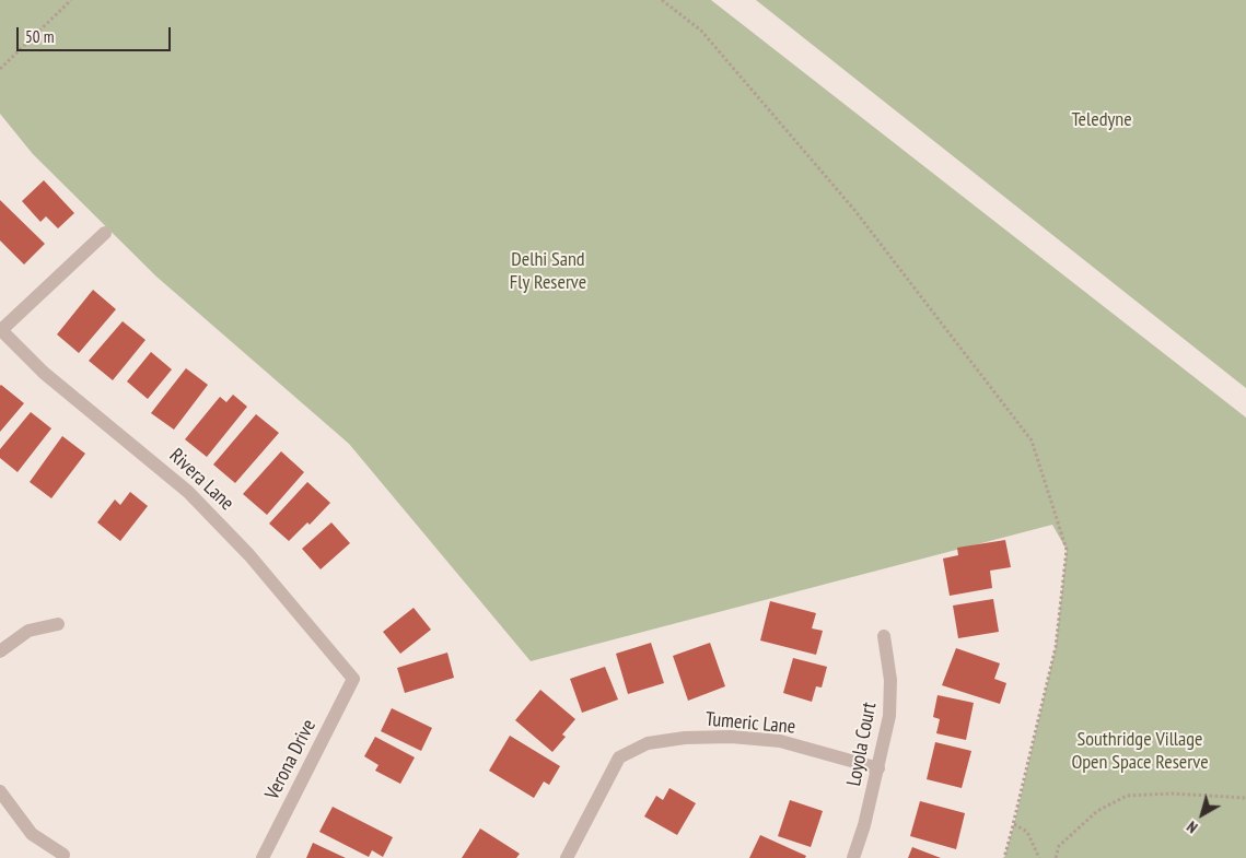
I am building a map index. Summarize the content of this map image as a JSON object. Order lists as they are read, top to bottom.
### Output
{
  "streets": {
    "street": [
      "Rivera Lane",
      "Tumeric Lane",
      "Loyola Court",
      "Verona Drive"
    ]
  },
  "crossings": [
    ["Rivera Lane", "Verona Drive"],
    ["Tumeric Lane", "Loyola Court"]
  ],
  "parks": ["Teledyne", "Delhi Sand Fly Reserve", "Southridge Village Open Space Reserve"],
  "scale_bar": "50 m",
  "north": "bottom left"
}
